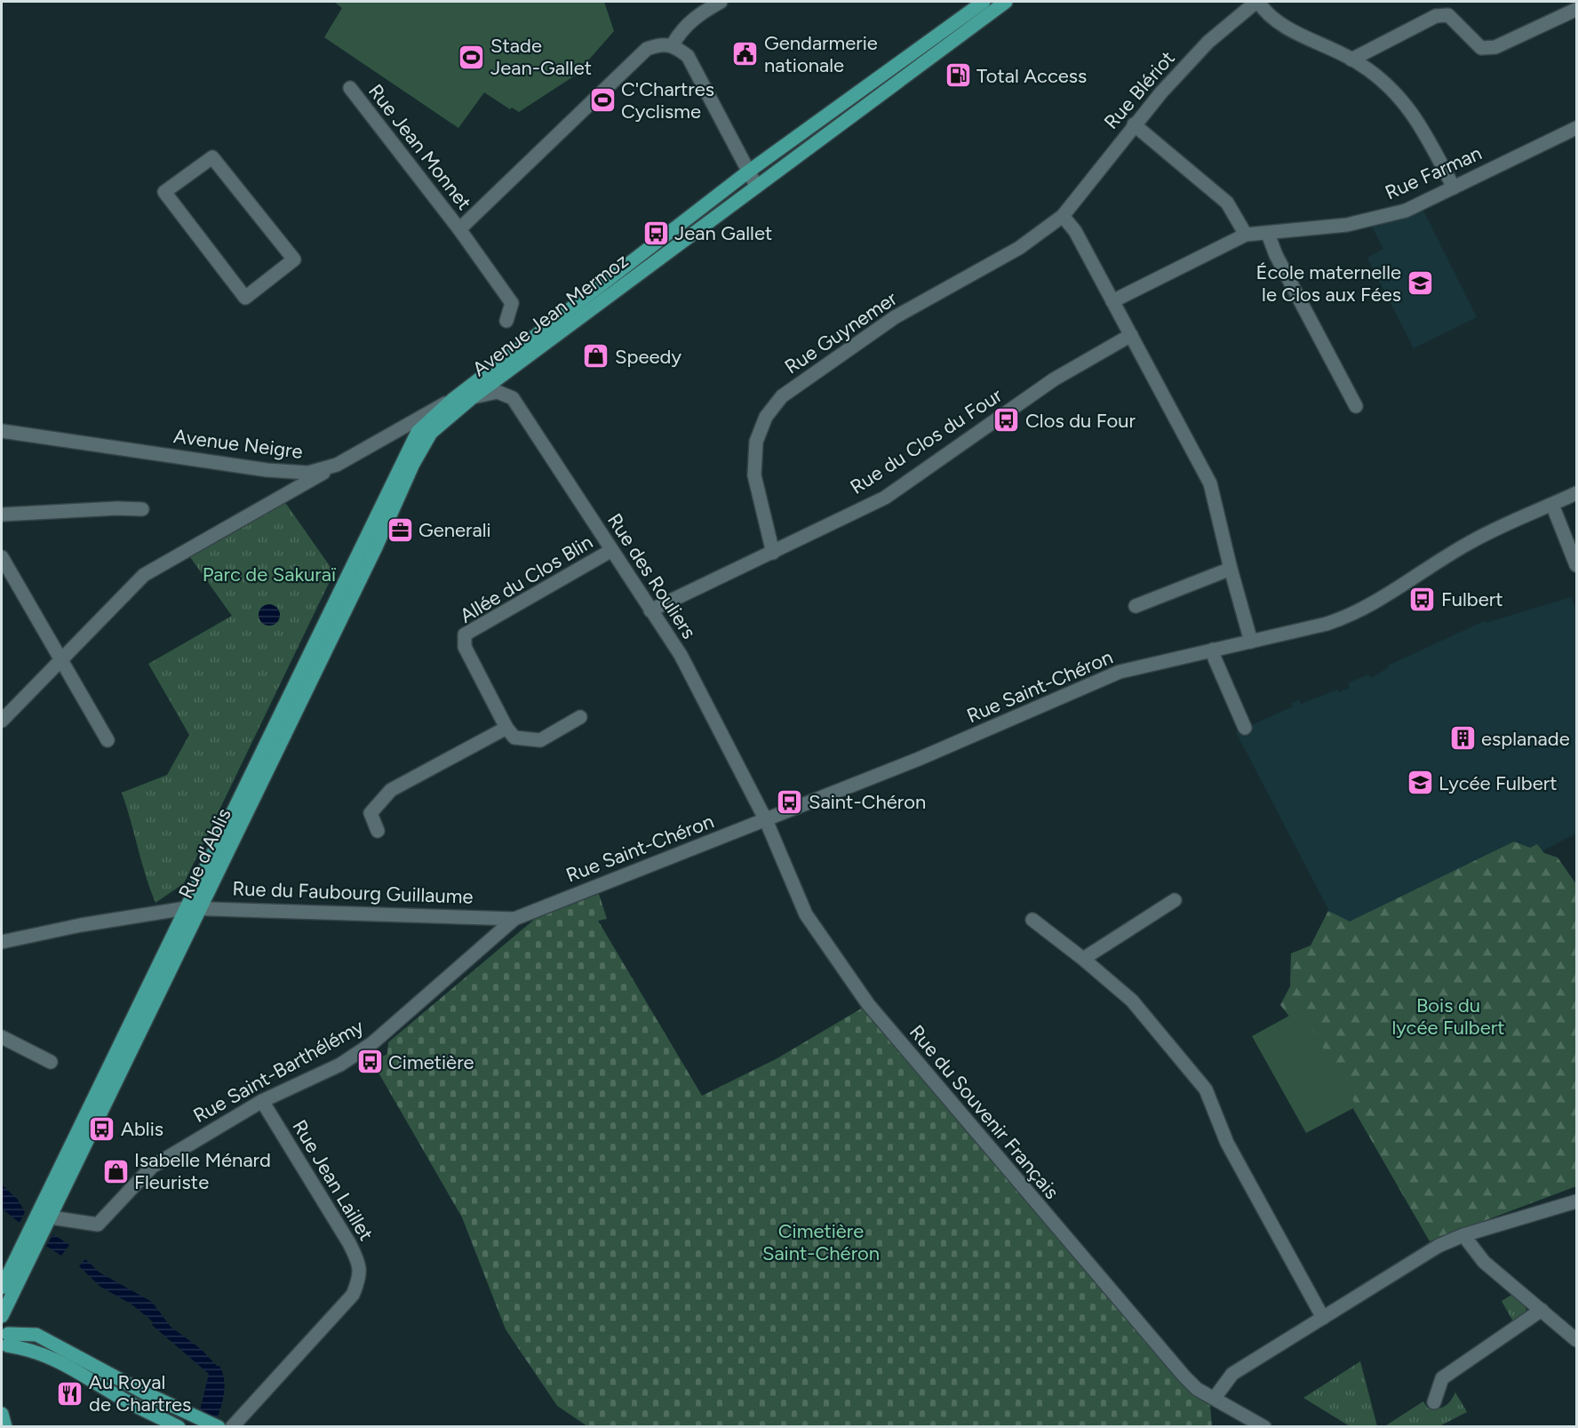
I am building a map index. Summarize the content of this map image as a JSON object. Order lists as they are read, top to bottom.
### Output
{
  "streets": {
    "main road": ["Avenue Jean Mermoz", "Rue d'Ablis"],
    "street": [
      "Rue Blériot",
      "Rue Jean Monnet",
      "Rue Farman",
      "Rue Guynemer",
      "Rue du Clos du Four",
      "Avenue Neigre",
      "Rue des Rouliers",
      "Allée du Clos Blin",
      "Rue Saint-Chéron",
      "Rue du Faubourg Guillaume",
      "Rue Saint-Barthélémy",
      "Rue du Souvenir Français",
      "Rue Jean Laillet"
    ]
  },
  "crossings": [
    ["Rue Blériot", "Rue Guynemer"],
    ["Avenue Jean Mermoz", "Avenue Neigre"],
    ["Avenue Jean Mermoz", "Rue des Rouliers"],
    ["Avenue Jean Mermoz", "Rue d'Ablis"],
    ["Rue Guynemer", "Rue du Clos du Four"],
    ["Rue du Clos du Four", "Rue des Rouliers"],
    ["Avenue Neigre", "Rue d'Ablis"],
    ["Rue des Rouliers", "Allée du Clos Blin"],
    ["Rue des Rouliers", "Rue Saint-Chéron"],
    ["Rue des Rouliers", "Rue du Souvenir Français"],
    ["Rue Saint-Chéron", "Rue du Faubourg Guillaume"],
    ["Rue Saint-Chéron", "Rue Saint-Barthélémy"],
    ["Rue Saint-Chéron", "Rue du Souvenir Français"],
    ["Rue d'Ablis", "Rue du Faubourg Guillaume"],
    ["Rue d'Ablis", "Rue Saint-Barthélémy"],
    ["Rue du Faubourg Guillaume", "Rue Saint-Barthélémy"],
    ["Rue Saint-Barthélémy", "Rue Jean Laillet"]
  ],
  "parks": ["Parc de Sakuraï", "Bois du lycée Fulbert", "Cimetière Saint-Chéron"],
  "places": {
    "public building": ["Gendarmerie nationale"],
    "sports": ["Stade Jean-Gallet", "C'Chartres Cyclisme"],
    "fuel station": ["Total Access"],
    "bus stop": [
      "Jean Gallet",
      "Clos du Four",
      "Fulbert",
      "Saint-Chéron",
      "Cimetière",
      "Ablis"
    ],
    "school or university": ["École maternelle le Clos aux Fées", "Lycée Fulbert"],
    "shop": ["Speedy", "Isabelle Ménard Fleuriste"],
    "office": ["Generali"],
    "building": ["esplanade"],
    "restaurant": ["Au Royal de Chartres"]
  }
}
